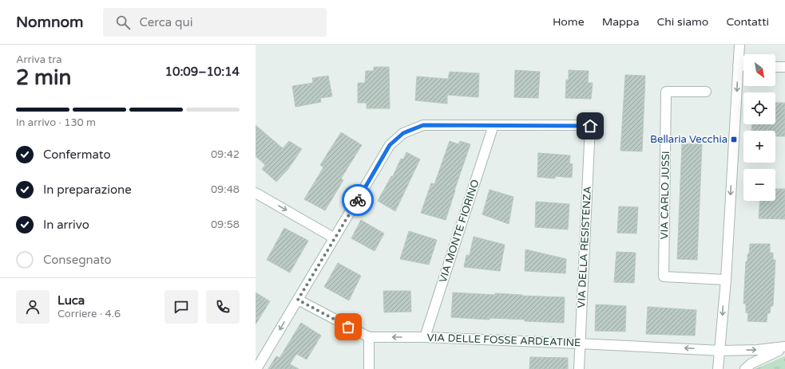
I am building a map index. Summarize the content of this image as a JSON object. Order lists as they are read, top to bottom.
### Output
{
  "streets": {
    "street": [
      "VIA CARLO JUSSI",
      "VIA MONTE FIORINO",
      "VIA DELLA RESISTENZA",
      "VIA DELLE FOSSE ARDEATINE"
    ]
  },
  "crossings": [
    ["VIA MONTE FIORINO", "VIA DELLA RESISTENZA"],
    ["VIA MONTE FIORINO", "VIA DELLE FOSSE ARDEATINE"],
    ["VIA DELLA RESISTENZA", "VIA DELLE FOSSE ARDEATINE"]
  ],
  "one_way": ["VIA DELLE FOSSE ARDEATINE"],
  "places": {
    "transit": ["Bellaria Vecchia"]
  },
  "north": "bottom right",
  "page": {
    "header": "Nomnom",
    "search": "Cerca qui",
    "nav": [
      "Home",
      "Mappa",
      "Chi siamo",
      "Contatti"
    ],
    "heading": ["2 min", "Arriva tra", "10:09–10:14"],
    "panel": ["Luca", "Corriere · 4.6"],
    "map_buttons": ["+", "−"],
    "bar": "In arrivo · 130 m",
    "list": [
      ["Confermato", "09:42"],
      ["In preparazione", "09:48"],
      ["In arrivo", "09:58"],
      "Consegnato"
    ]
  }
}
